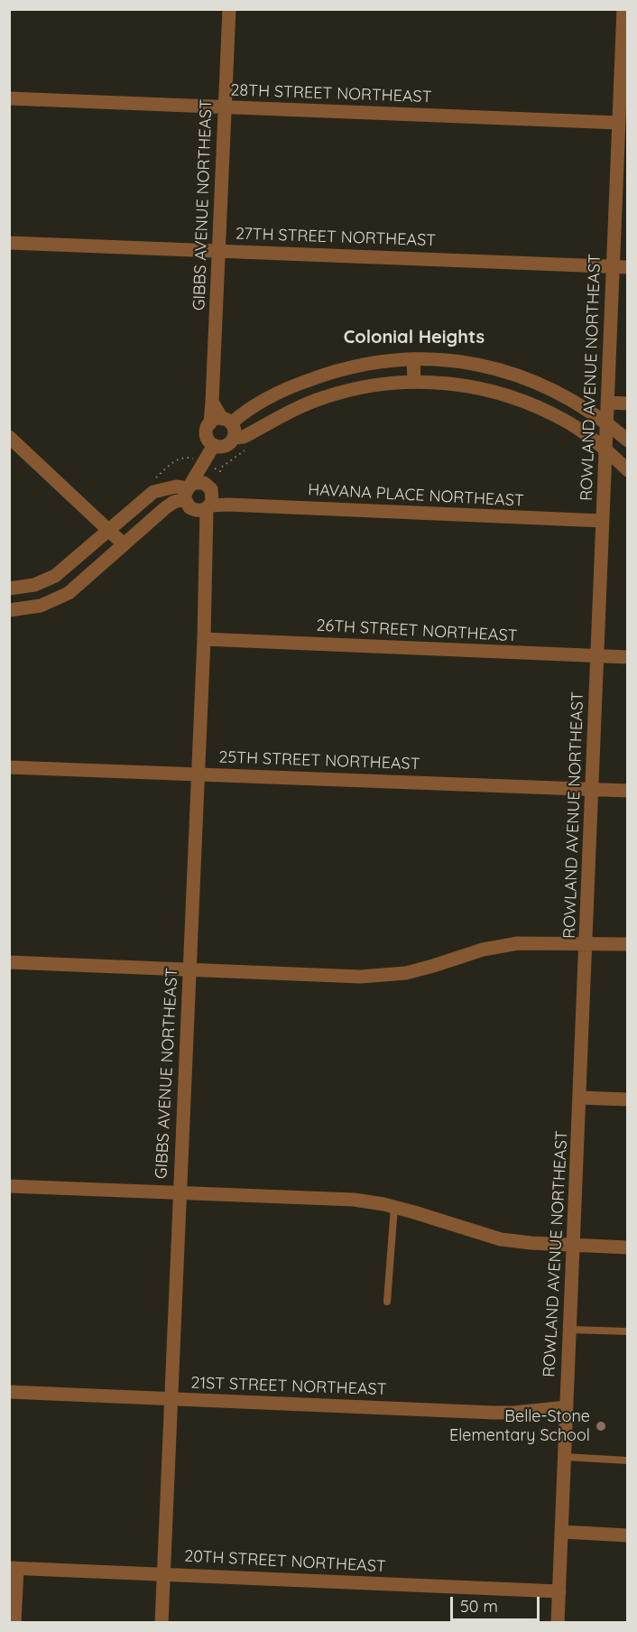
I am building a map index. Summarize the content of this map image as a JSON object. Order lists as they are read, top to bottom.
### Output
{
  "streets": {
    "street": [
      "28TH STREET NORTHEAST",
      "GIBBS AVENUE NORTHEAST",
      "27TH STREET NORTHEAST",
      "ROWLAND AVENUE NORTHEAST",
      "HAVANA PLACE NORTHEAST",
      "26TH STREET NORTHEAST",
      "25TH STREET NORTHEAST",
      "21ST STREET NORTHEAST",
      "20TH STREET NORTHEAST"
    ]
  },
  "crossings": [
    ["28TH STREET NORTHEAST", "GIBBS AVENUE NORTHEAST"],
    ["28TH STREET NORTHEAST", "ROWLAND AVENUE NORTHEAST"],
    ["GIBBS AVENUE NORTHEAST", "27TH STREET NORTHEAST"],
    ["GIBBS AVENUE NORTHEAST", "HAVANA PLACE NORTHEAST"],
    ["GIBBS AVENUE NORTHEAST", "26TH STREET NORTHEAST"],
    ["GIBBS AVENUE NORTHEAST", "25TH STREET NORTHEAST"],
    ["GIBBS AVENUE NORTHEAST", "21ST STREET NORTHEAST"],
    ["GIBBS AVENUE NORTHEAST", "20TH STREET NORTHEAST"],
    ["27TH STREET NORTHEAST", "ROWLAND AVENUE NORTHEAST"],
    ["ROWLAND AVENUE NORTHEAST", "HAVANA PLACE NORTHEAST"],
    ["ROWLAND AVENUE NORTHEAST", "26TH STREET NORTHEAST"],
    ["ROWLAND AVENUE NORTHEAST", "25TH STREET NORTHEAST"],
    ["ROWLAND AVENUE NORTHEAST", "21ST STREET NORTHEAST"],
    ["ROWLAND AVENUE NORTHEAST", "20TH STREET NORTHEAST"]
  ],
  "districts": ["Colonial Heights"],
  "places": ["Belle-Stone Elementary School"],
  "scale_bar": "50 m"
}
